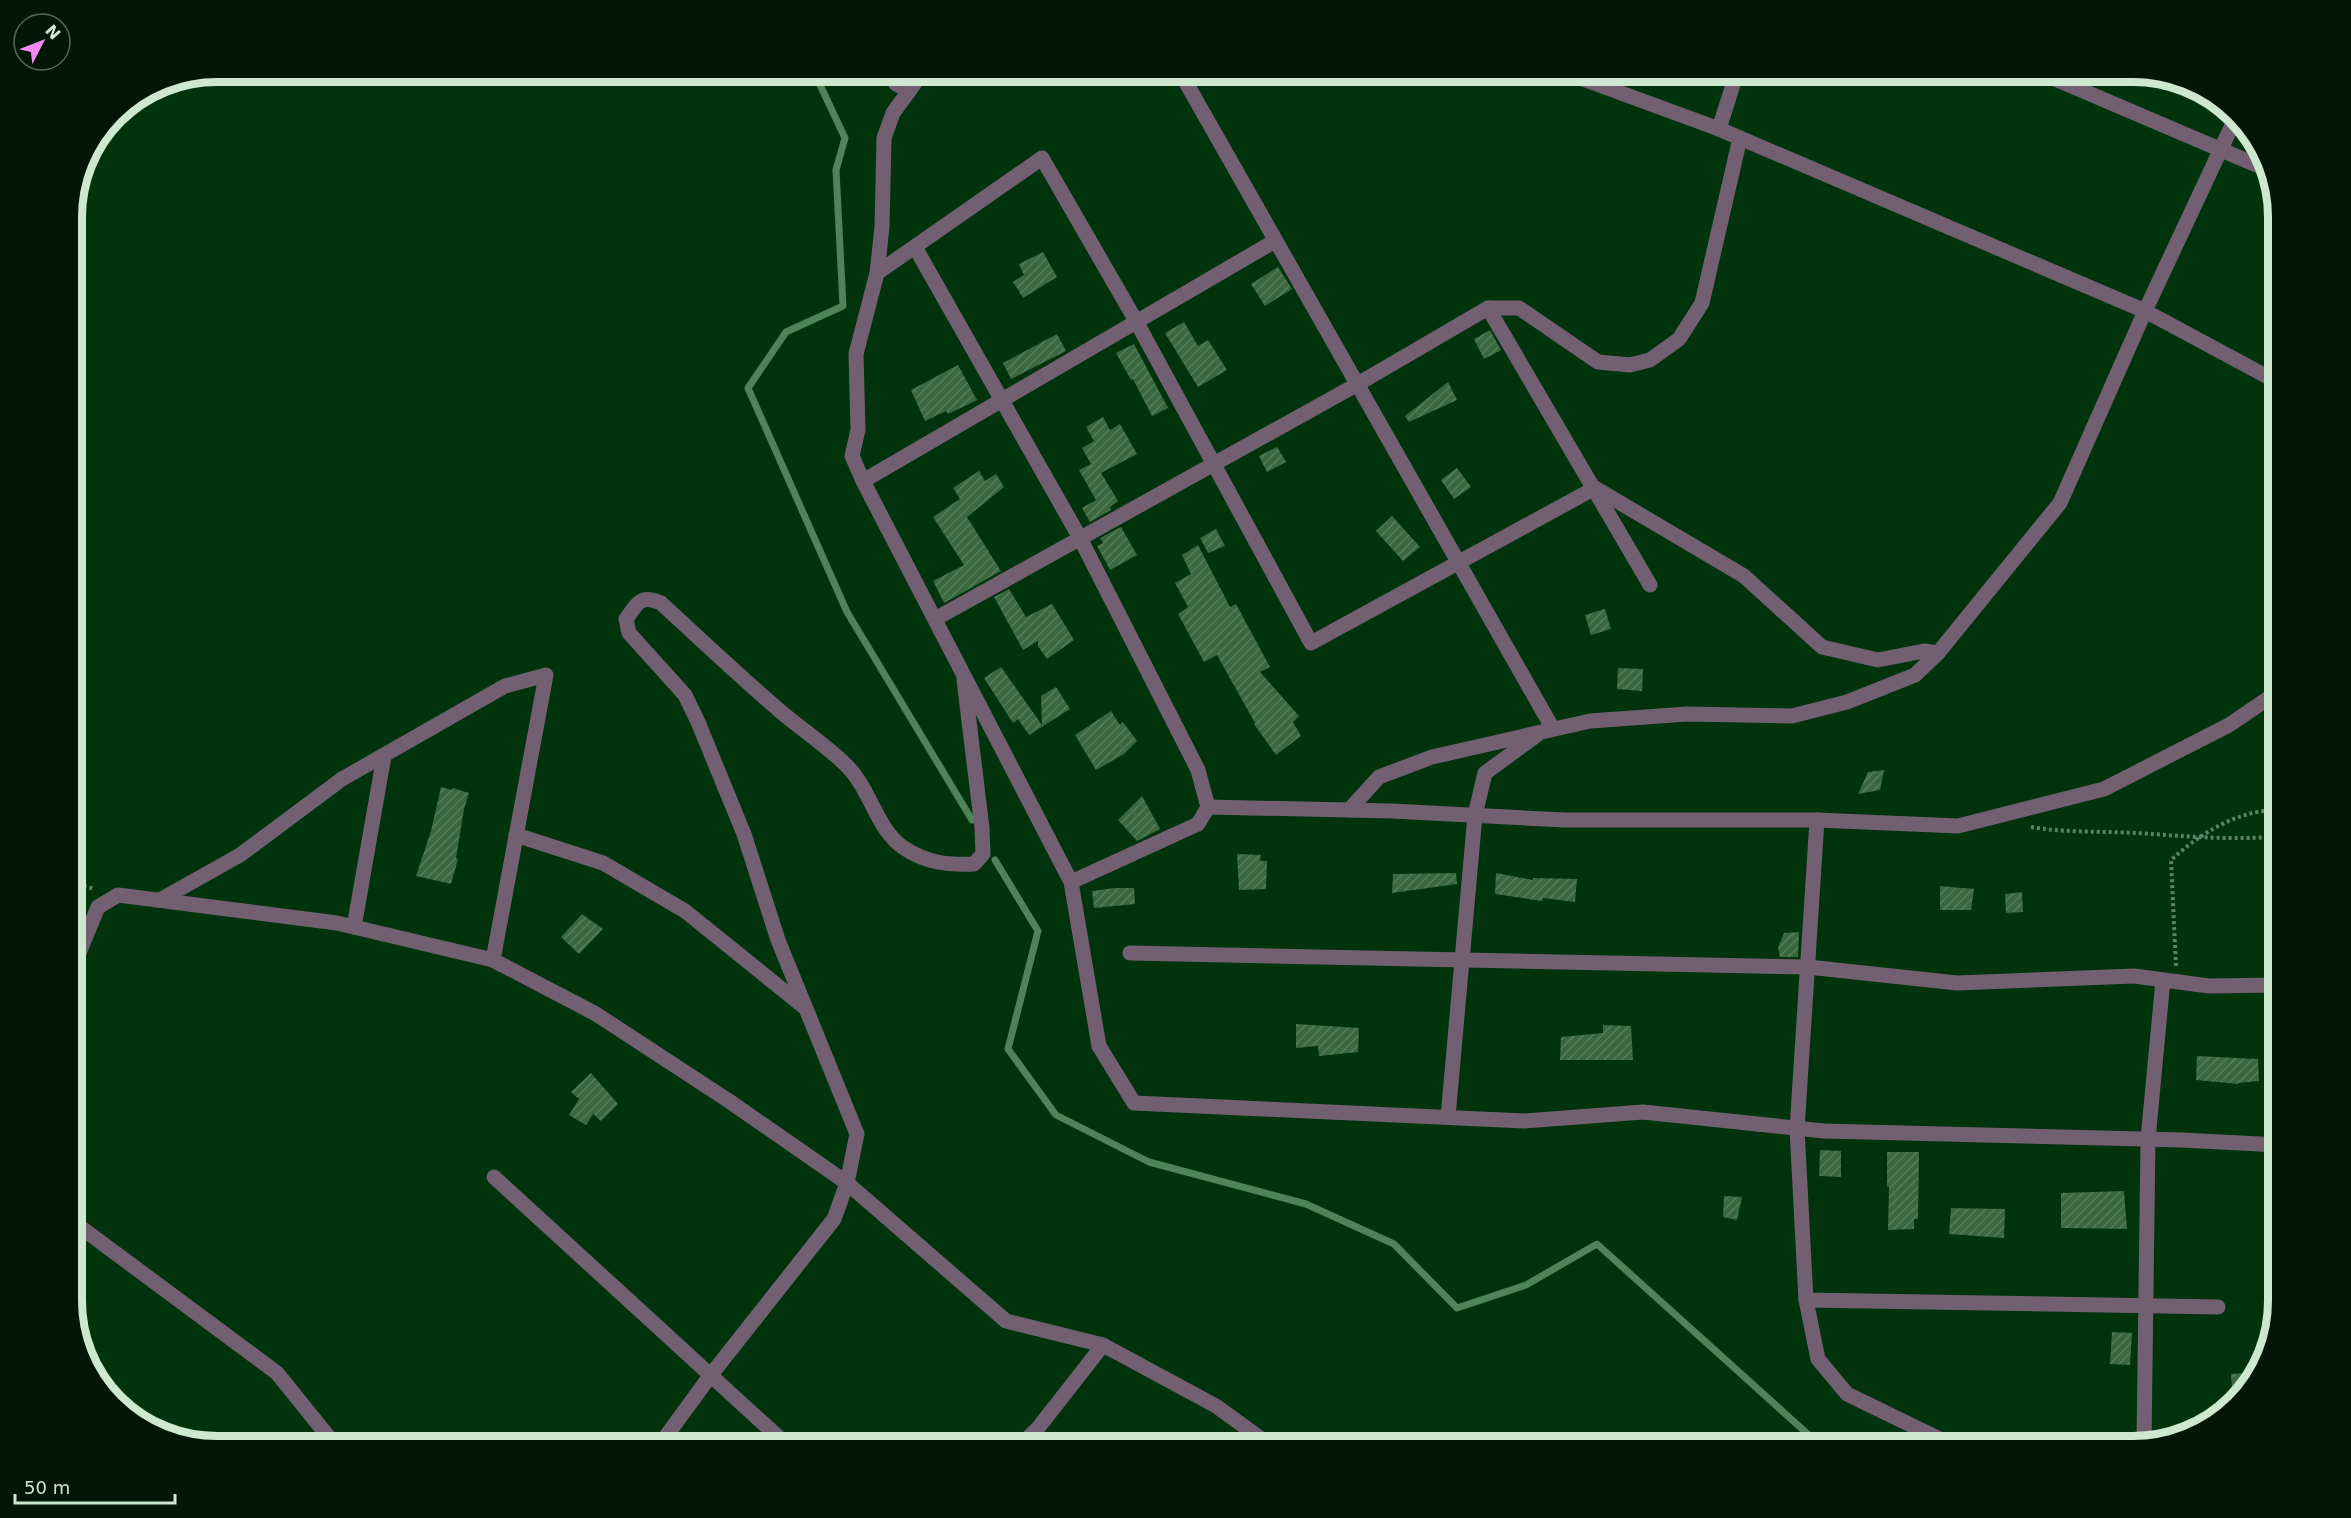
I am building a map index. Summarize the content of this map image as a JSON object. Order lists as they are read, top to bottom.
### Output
{
  "scale_bar": "50 m",
  "north": "top right"
}
